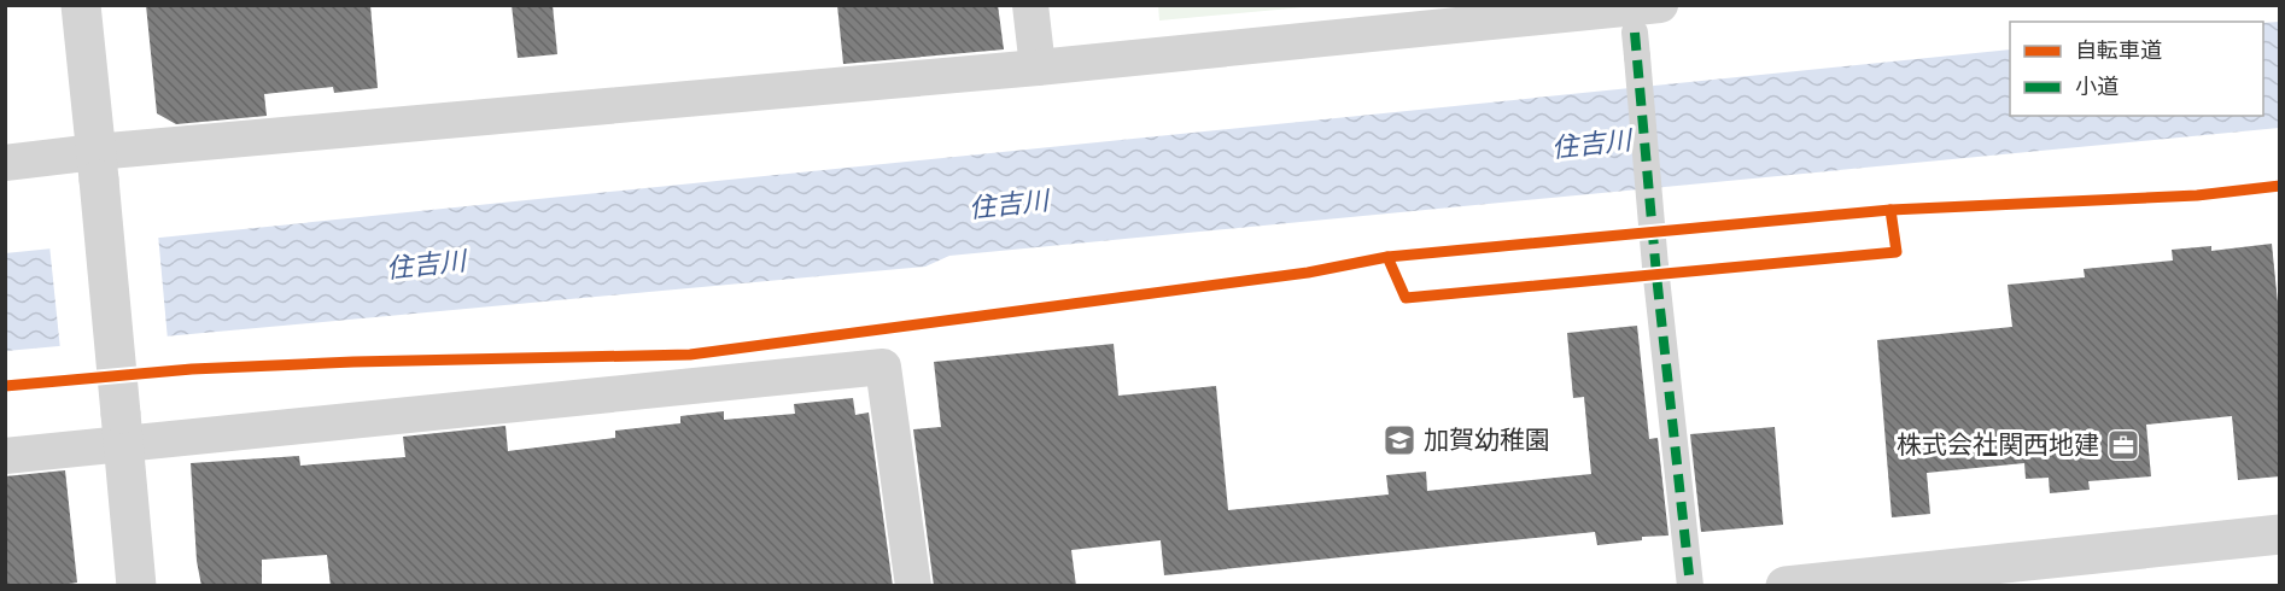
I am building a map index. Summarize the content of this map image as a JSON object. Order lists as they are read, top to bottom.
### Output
{
  "water": ["住吉川"],
  "places": {
    "school or university": ["加賀幼稚園"],
    "office": ["株式会社関西地建"]
  },
  "legend": ["自転車道", "小道"]
}
